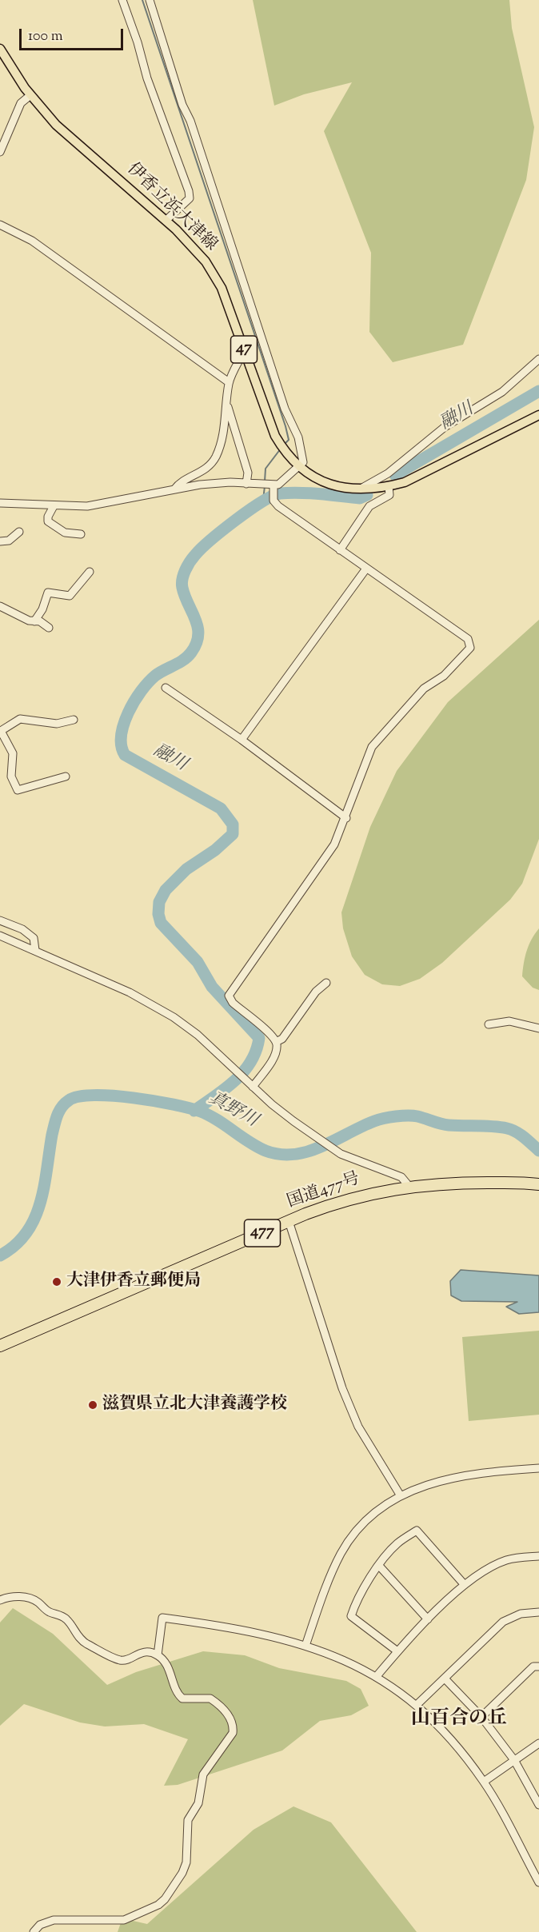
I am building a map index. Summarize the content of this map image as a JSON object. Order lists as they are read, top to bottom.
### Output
{
  "streets": {
    "highway": ["国道477号", "477"],
    "main road": ["伊香立浜大津線", "47"]
  },
  "districts": ["山百合の丘"],
  "water": ["融川", "真野川"],
  "places": ["大津伊香立郵便局", "滋賀県立北大津養護学校"],
  "scale_bar": "100 m"
}
